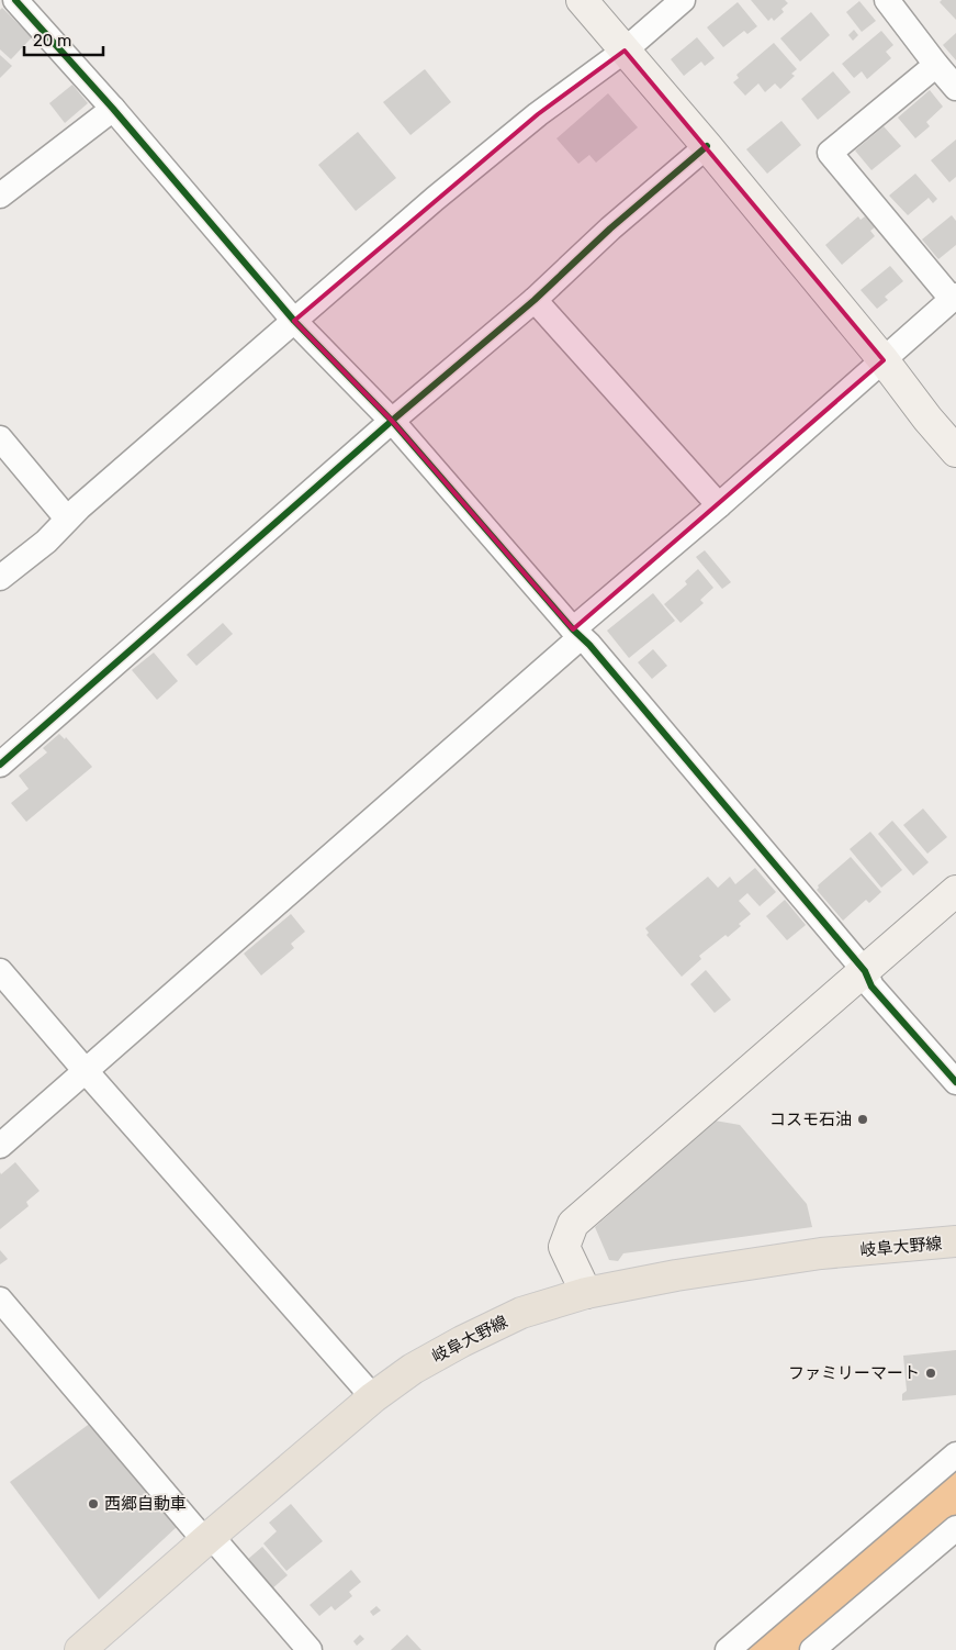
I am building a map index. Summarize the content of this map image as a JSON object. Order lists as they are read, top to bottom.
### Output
{
  "streets": {
    "main road": ["岐阜大野線"]
  },
  "places": ["コスモ石油", "ファミリーマート", "西郷自動車"],
  "scale_bar": "20 m"
}
